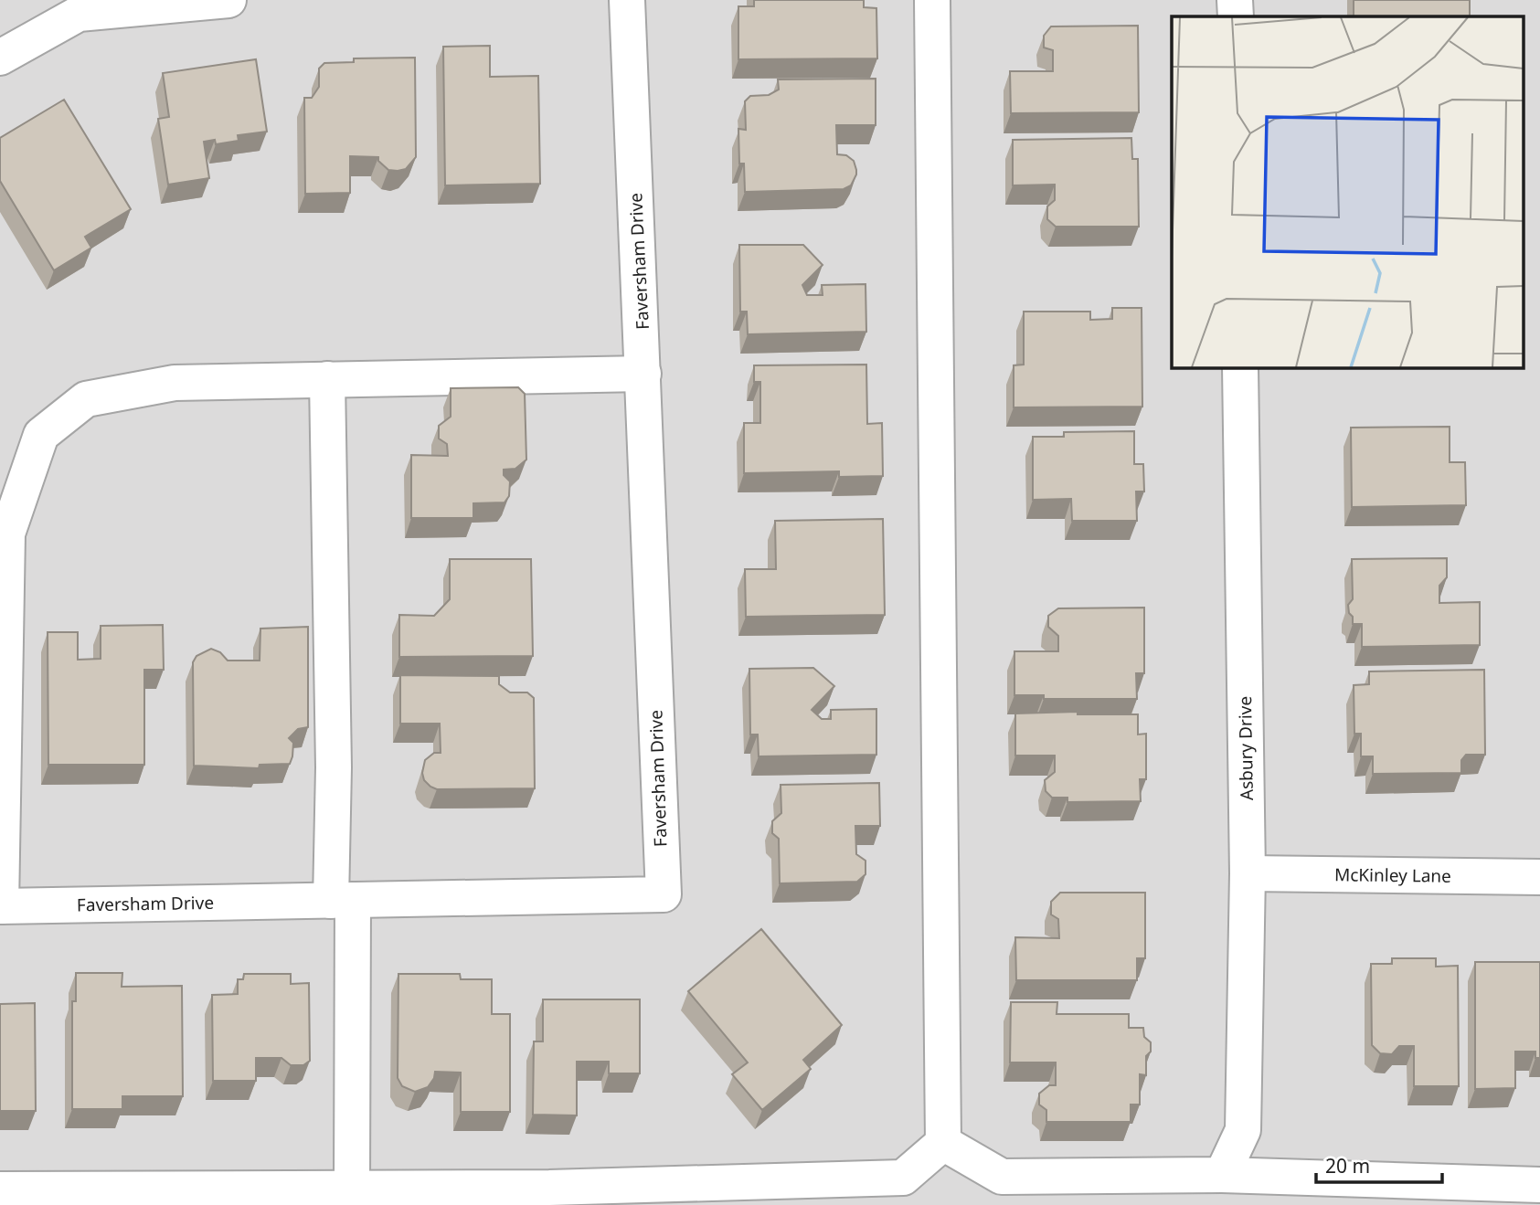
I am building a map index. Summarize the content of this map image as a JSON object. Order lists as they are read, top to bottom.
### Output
{
  "streets": {
    "street": ["Faversham Drive", "Asbury Drive", "McKinley Lane"]
  },
  "crossings": [
    ["Asbury Drive", "McKinley Lane"]
  ],
  "scale_bar": "20 m"
}
